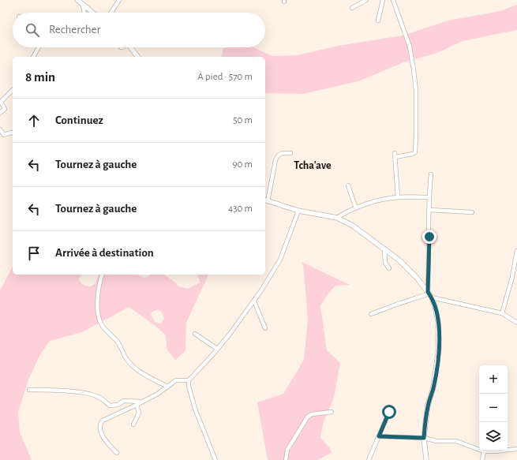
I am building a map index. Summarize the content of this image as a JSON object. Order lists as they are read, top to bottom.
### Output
{
  "districts": ["Tcha'ave"],
  "page": {
    "search": "Rechercher",
    "heading": ["8 min", "À pied · 570 m"],
    "list": [
      ["Continuez", "50 m"],
      ["Tournez à gauche", "90 m"],
      ["Tournez à gauche", "430 m"],
      "Arrivée à destination"
    ],
    "map_buttons": ["+", "−"]
  }
}
